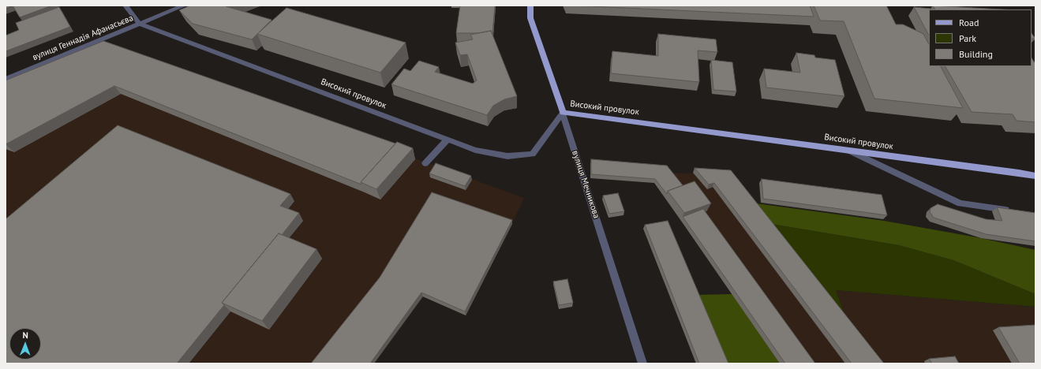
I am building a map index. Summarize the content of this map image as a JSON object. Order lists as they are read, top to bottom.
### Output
{
  "streets": {
    "main road": ["Високий провулок", "вулиця Мечникова"],
    "street": ["вулиця Геннадія Афанасьєва"]
  },
  "crossings": [
    ["вулиця Геннадія Афанасьєва", "Високий провулок"],
    ["Високий провулок", "вулиця Мечникова"]
  ],
  "legend": ["Road", "Park", "Building"],
  "north": "top"
}
